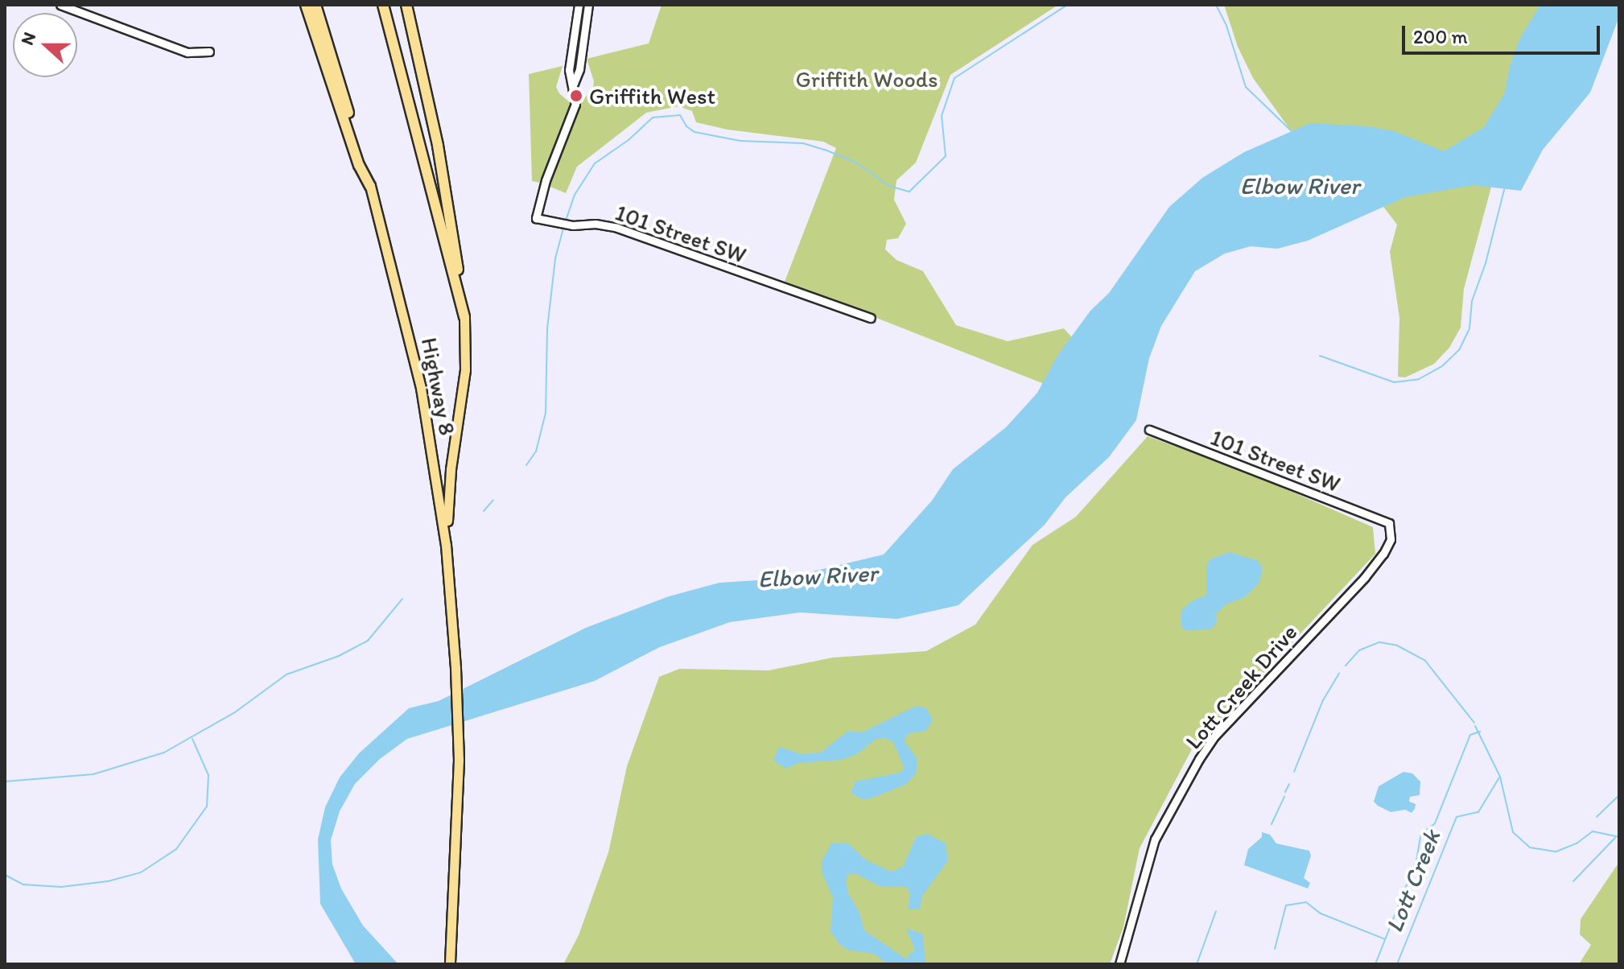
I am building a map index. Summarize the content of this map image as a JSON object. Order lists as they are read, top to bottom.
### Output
{
  "streets": {
    "main road": ["Highway 8"],
    "street": ["101 Street SW", "Lott Creek Drive"]
  },
  "crossings": [
    ["101 Street SW", "Lott Creek Drive"]
  ],
  "water": ["Elbow River", "Lott Creek"],
  "parks": ["Griffith Woods"],
  "places": ["Griffith West"],
  "scale_bar": "200 m",
  "north": "left"
}
